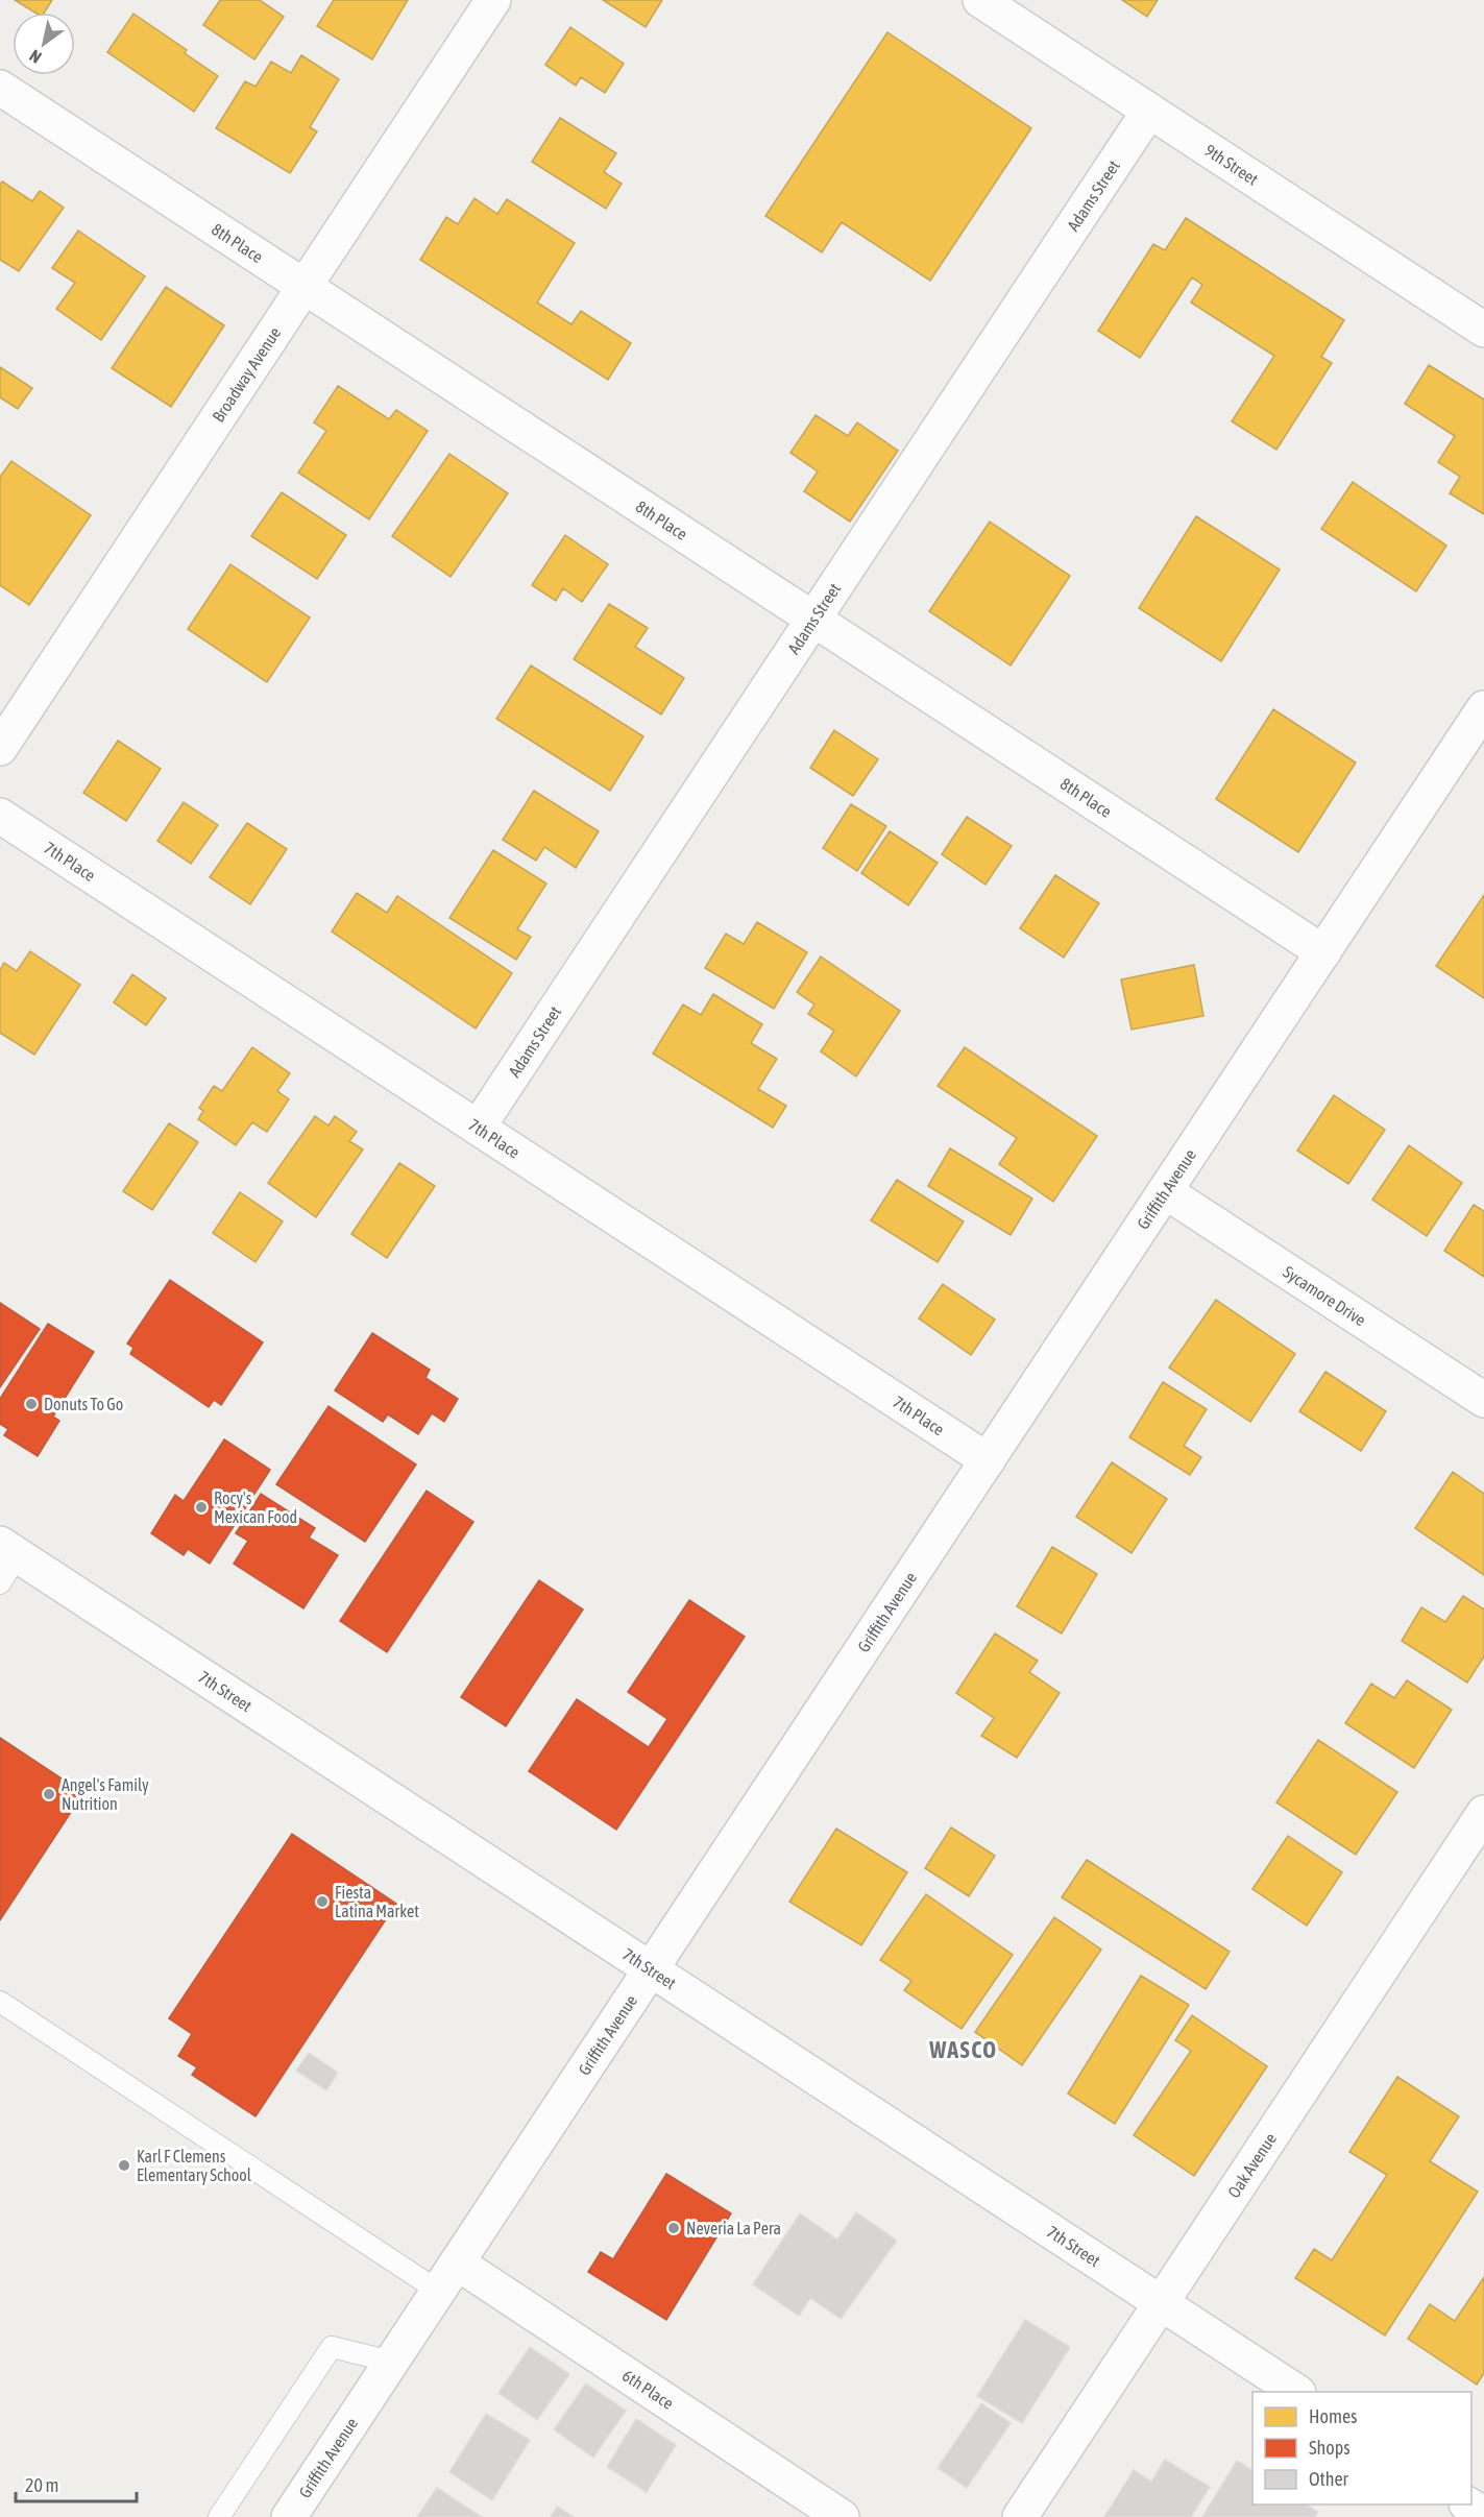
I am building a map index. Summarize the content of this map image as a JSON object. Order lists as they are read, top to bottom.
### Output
{
  "streets": {
    "street": [
      "9th Street",
      "Adams Street",
      "8th Place",
      "Broadway Avenue",
      "7th Place",
      "Griffith Avenue",
      "Sycamore Drive",
      "7th Street",
      "Oak Avenue",
      "6th Place"
    ]
  },
  "crossings": [
    ["9th Street", "Adams Street"],
    ["Adams Street", "8th Place"],
    ["Adams Street", "7th Place"],
    ["8th Place", "Broadway Avenue"],
    ["8th Place", "Griffith Avenue"],
    ["7th Place", "Griffith Avenue"],
    ["Griffith Avenue", "Sycamore Drive"],
    ["Griffith Avenue", "7th Street"],
    ["Griffith Avenue", "6th Place"],
    ["7th Street", "Oak Avenue"]
  ],
  "districts": ["WASCO"],
  "places": [
    "Donuts To Go",
    "Rocy's Mexican Food",
    "Angel's Family Nutrition",
    "Fiesta Latina Market",
    "Karl F Clemens Elementary School",
    "Neveria La Pera"
  ],
  "legend": ["Homes", "Shops", "Other"],
  "scale_bar": "20 m",
  "north": "bottom left"
}
